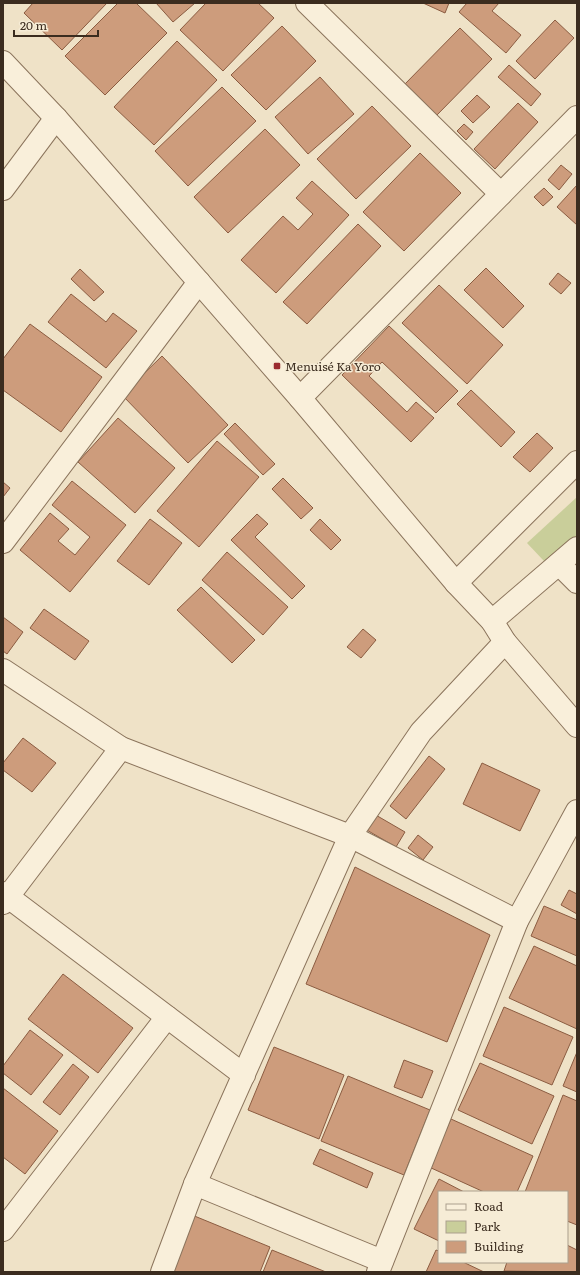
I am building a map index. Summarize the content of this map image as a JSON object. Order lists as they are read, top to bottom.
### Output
{
  "places": {
    "transit": ["Menuisé Ka Yoro"]
  },
  "legend": ["Road", "Park", "Building"],
  "scale_bar": "20 m"
}
